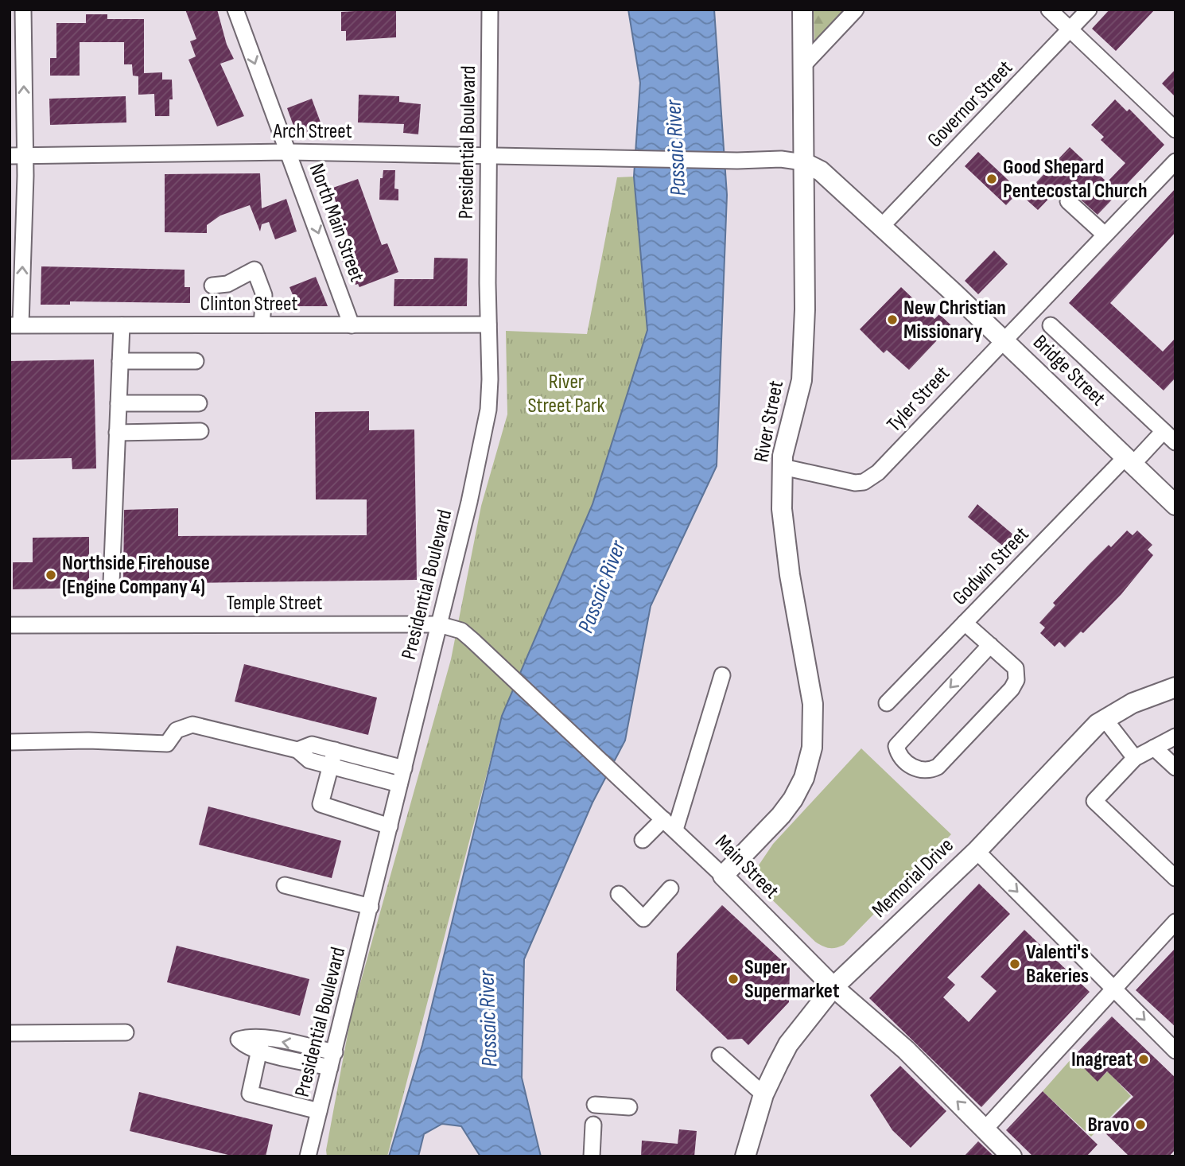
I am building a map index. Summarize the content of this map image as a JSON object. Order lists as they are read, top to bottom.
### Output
{
  "streets": {
    "main road": [
      "Bridge Street",
      "River Street",
      "Main Street",
      "Memorial Drive"
    ],
    "street": [
      "Governor Street",
      "Arch Street",
      "Presidential Boulevard",
      "North Main Street",
      "Clinton Street",
      "Tyler Street",
      "Godwin Street",
      "Temple Street"
    ]
  },
  "crossings": [
    ["Governor Street", "Bridge Street"],
    ["Arch Street", "Presidential Boulevard"],
    ["Arch Street", "North Main Street"],
    ["Arch Street", "Bridge Street"],
    ["Arch Street", "River Street"],
    ["Presidential Boulevard", "Clinton Street"],
    ["Presidential Boulevard", "Temple Street"],
    ["Presidential Boulevard", "Main Street"],
    ["North Main Street", "Clinton Street"],
    ["Bridge Street", "Tyler Street"],
    ["Bridge Street", "River Street"],
    ["Bridge Street", "Godwin Street"],
    ["Tyler Street", "River Street"],
    ["River Street", "Main Street"],
    ["Temple Street", "Main Street"],
    ["Main Street", "Memorial Drive"]
  ],
  "one_way": ["North Main Street"],
  "water": ["Passaic River"],
  "parks": ["River Street Park"],
  "places": [
    "Good Shepard Pentecostal Church",
    "New Christian Missionary",
    "Northside Firehouse (Engine Company 4)",
    "Valenti's Bakeries",
    "Super Supermarket",
    "Inagreat",
    "Bravo"
  ]
}
